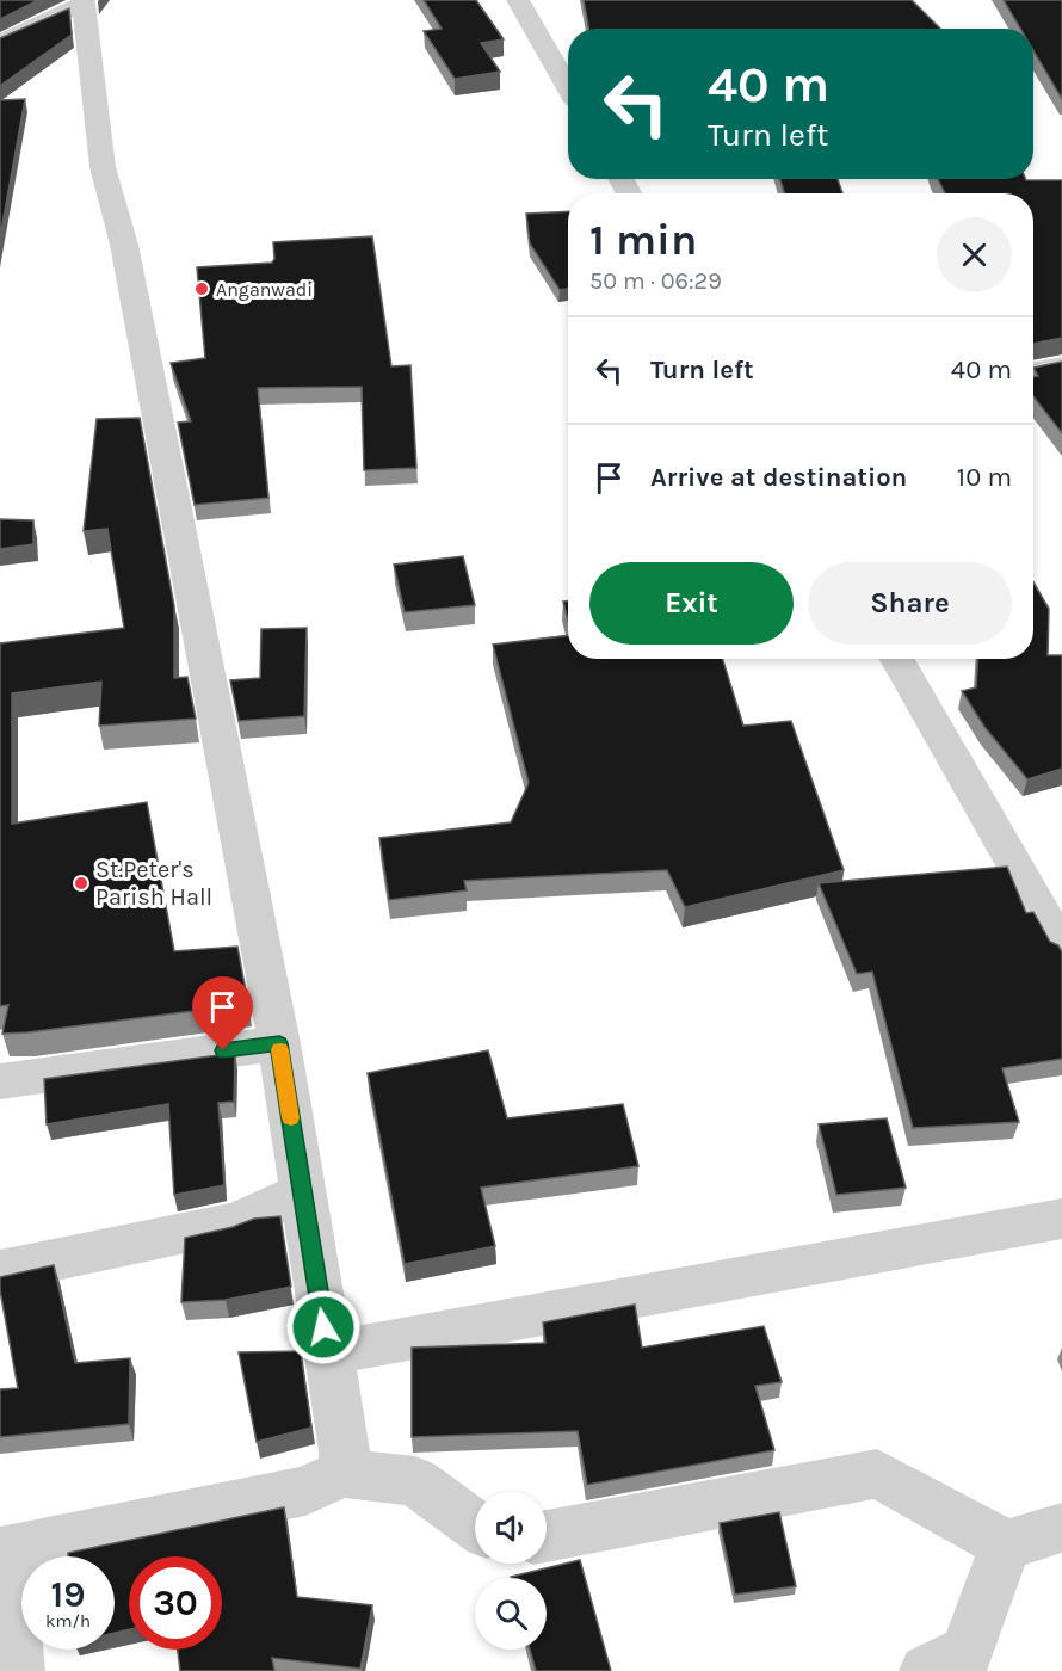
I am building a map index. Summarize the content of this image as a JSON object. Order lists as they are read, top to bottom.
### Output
{
  "places": ["Anganwadi", "St.Peter's Parish Hall"],
  "page": {
    "turn": ["40 m", "Turn left"],
    "heading": ["1 min", "50 m · 06:29"],
    "list": [
      {
        "name": "Turn left",
        "value": "40 m"
      },
      {
        "name": "Arrive at destination",
        "value": "10 m"
      }
    ],
    "buttons": ["Exit", "Share"],
    "speed": "19 km/h",
    "limit": "30"
  }
}
